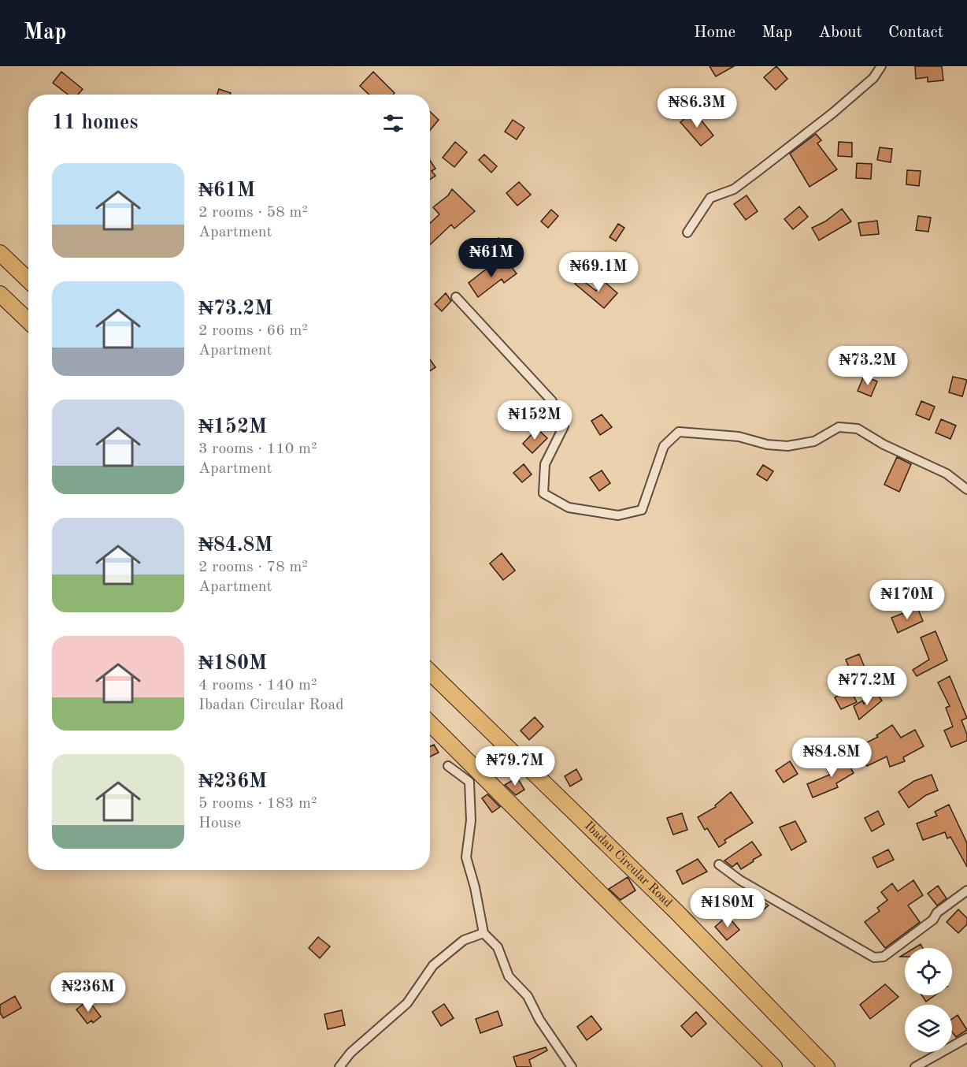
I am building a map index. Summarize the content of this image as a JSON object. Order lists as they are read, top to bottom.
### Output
{
  "streets": {
    "highway": ["Ibadan Circular Road"]
  },
  "page": {
    "header": "Map",
    "nav": [
      "Home",
      "Map",
      "About",
      "Contact"
    ],
    "price": [
      "₦86.3M",
      "₦61M",
      "₦69.1M",
      "₦73.2M",
      "₦152M",
      "₦170M",
      "₦77.2M",
      "₦84.8M",
      "₦79.7M",
      "₦180M",
      "₦236M"
    ],
    "heading": "11 homes",
    "list": [
      {
        "name": "₦61M",
        "note": "2 rooms · 58 m² · Apartment"
      },
      {
        "name": "₦73.2M",
        "note": "2 rooms · 66 m² · Apartment"
      },
      {
        "name": "₦152M",
        "note": "3 rooms · 110 m² · Apartment"
      },
      {
        "name": "₦84.8M",
        "note": "2 rooms · 78 m² · Apartment"
      },
      {
        "name": "₦180M",
        "note": "4 rooms · 140 m² · Ibadan Circular Road"
      },
      {
        "name": "₦236M",
        "note": "5 rooms · 183 m² · House"
      }
    ]
  }
}
